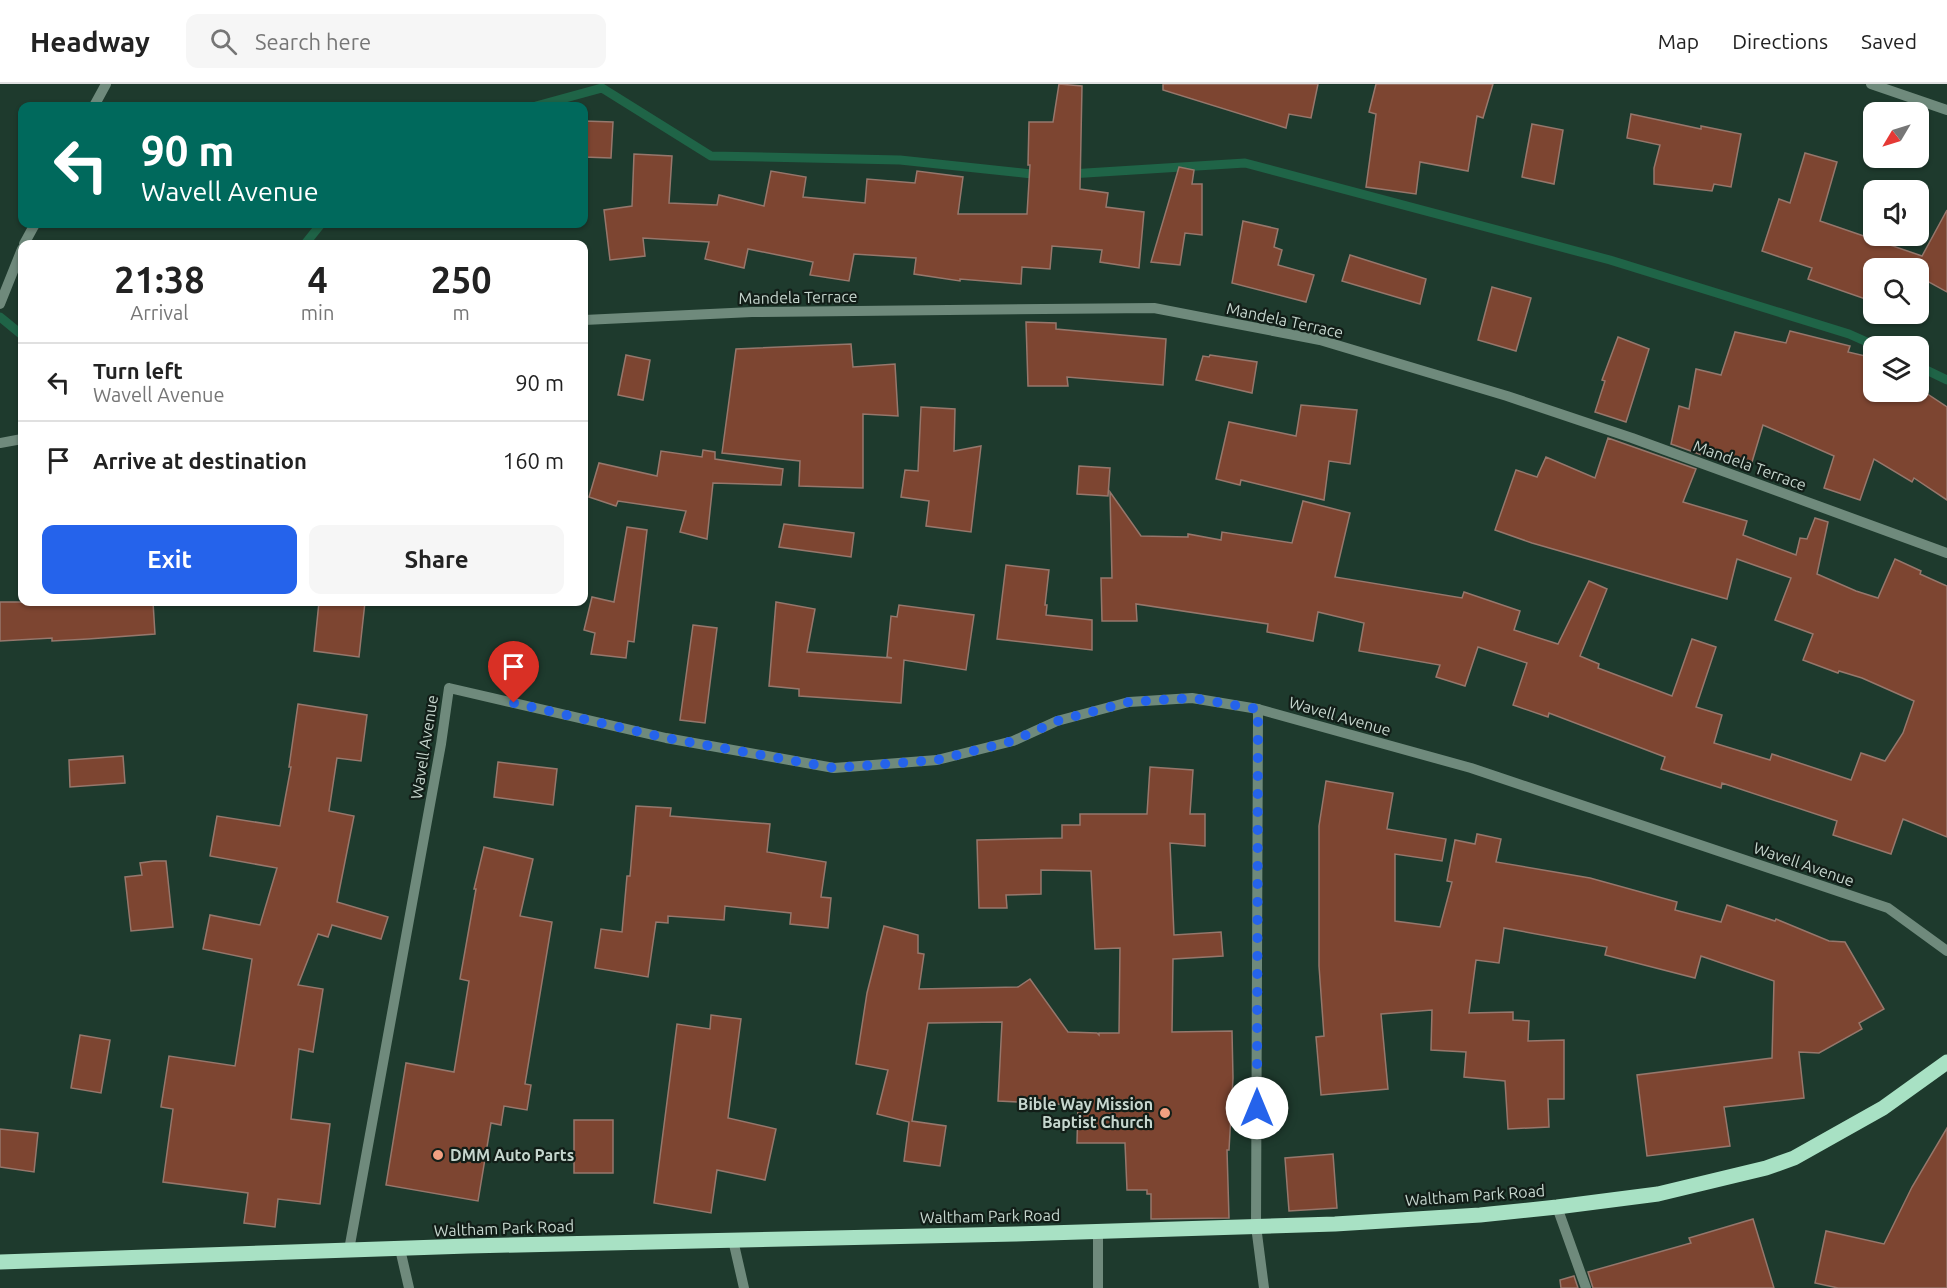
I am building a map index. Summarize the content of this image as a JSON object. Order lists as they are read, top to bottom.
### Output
{
  "streets": {
    "main road": ["Waltham Park Road"],
    "street": ["Mandela Terrace", "Wavell Avenue"]
  },
  "crossings": [
    ["Wavell Avenue", "Waltham Park Road"]
  ],
  "places": ["Bible Way Mission Baptist Church", "DMM Auto Parts"],
  "north": "bottom left",
  "page": {
    "header": "Headway",
    "search": "Search here",
    "nav": ["Map", "Directions", "Saved"],
    "turn": ["90 m", "Wavell Avenue"],
    "eta": [
      "21:38",
      "Arrival",
      "4",
      "min",
      "250",
      "m"
    ],
    "list": [
      {
        "name": "Turn left",
        "note": "Wavell Avenue",
        "value": "90 m"
      },
      {
        "name": "Arrive at destination",
        "value": "160 m"
      }
    ],
    "buttons": ["Exit", "Share"]
  }
}
